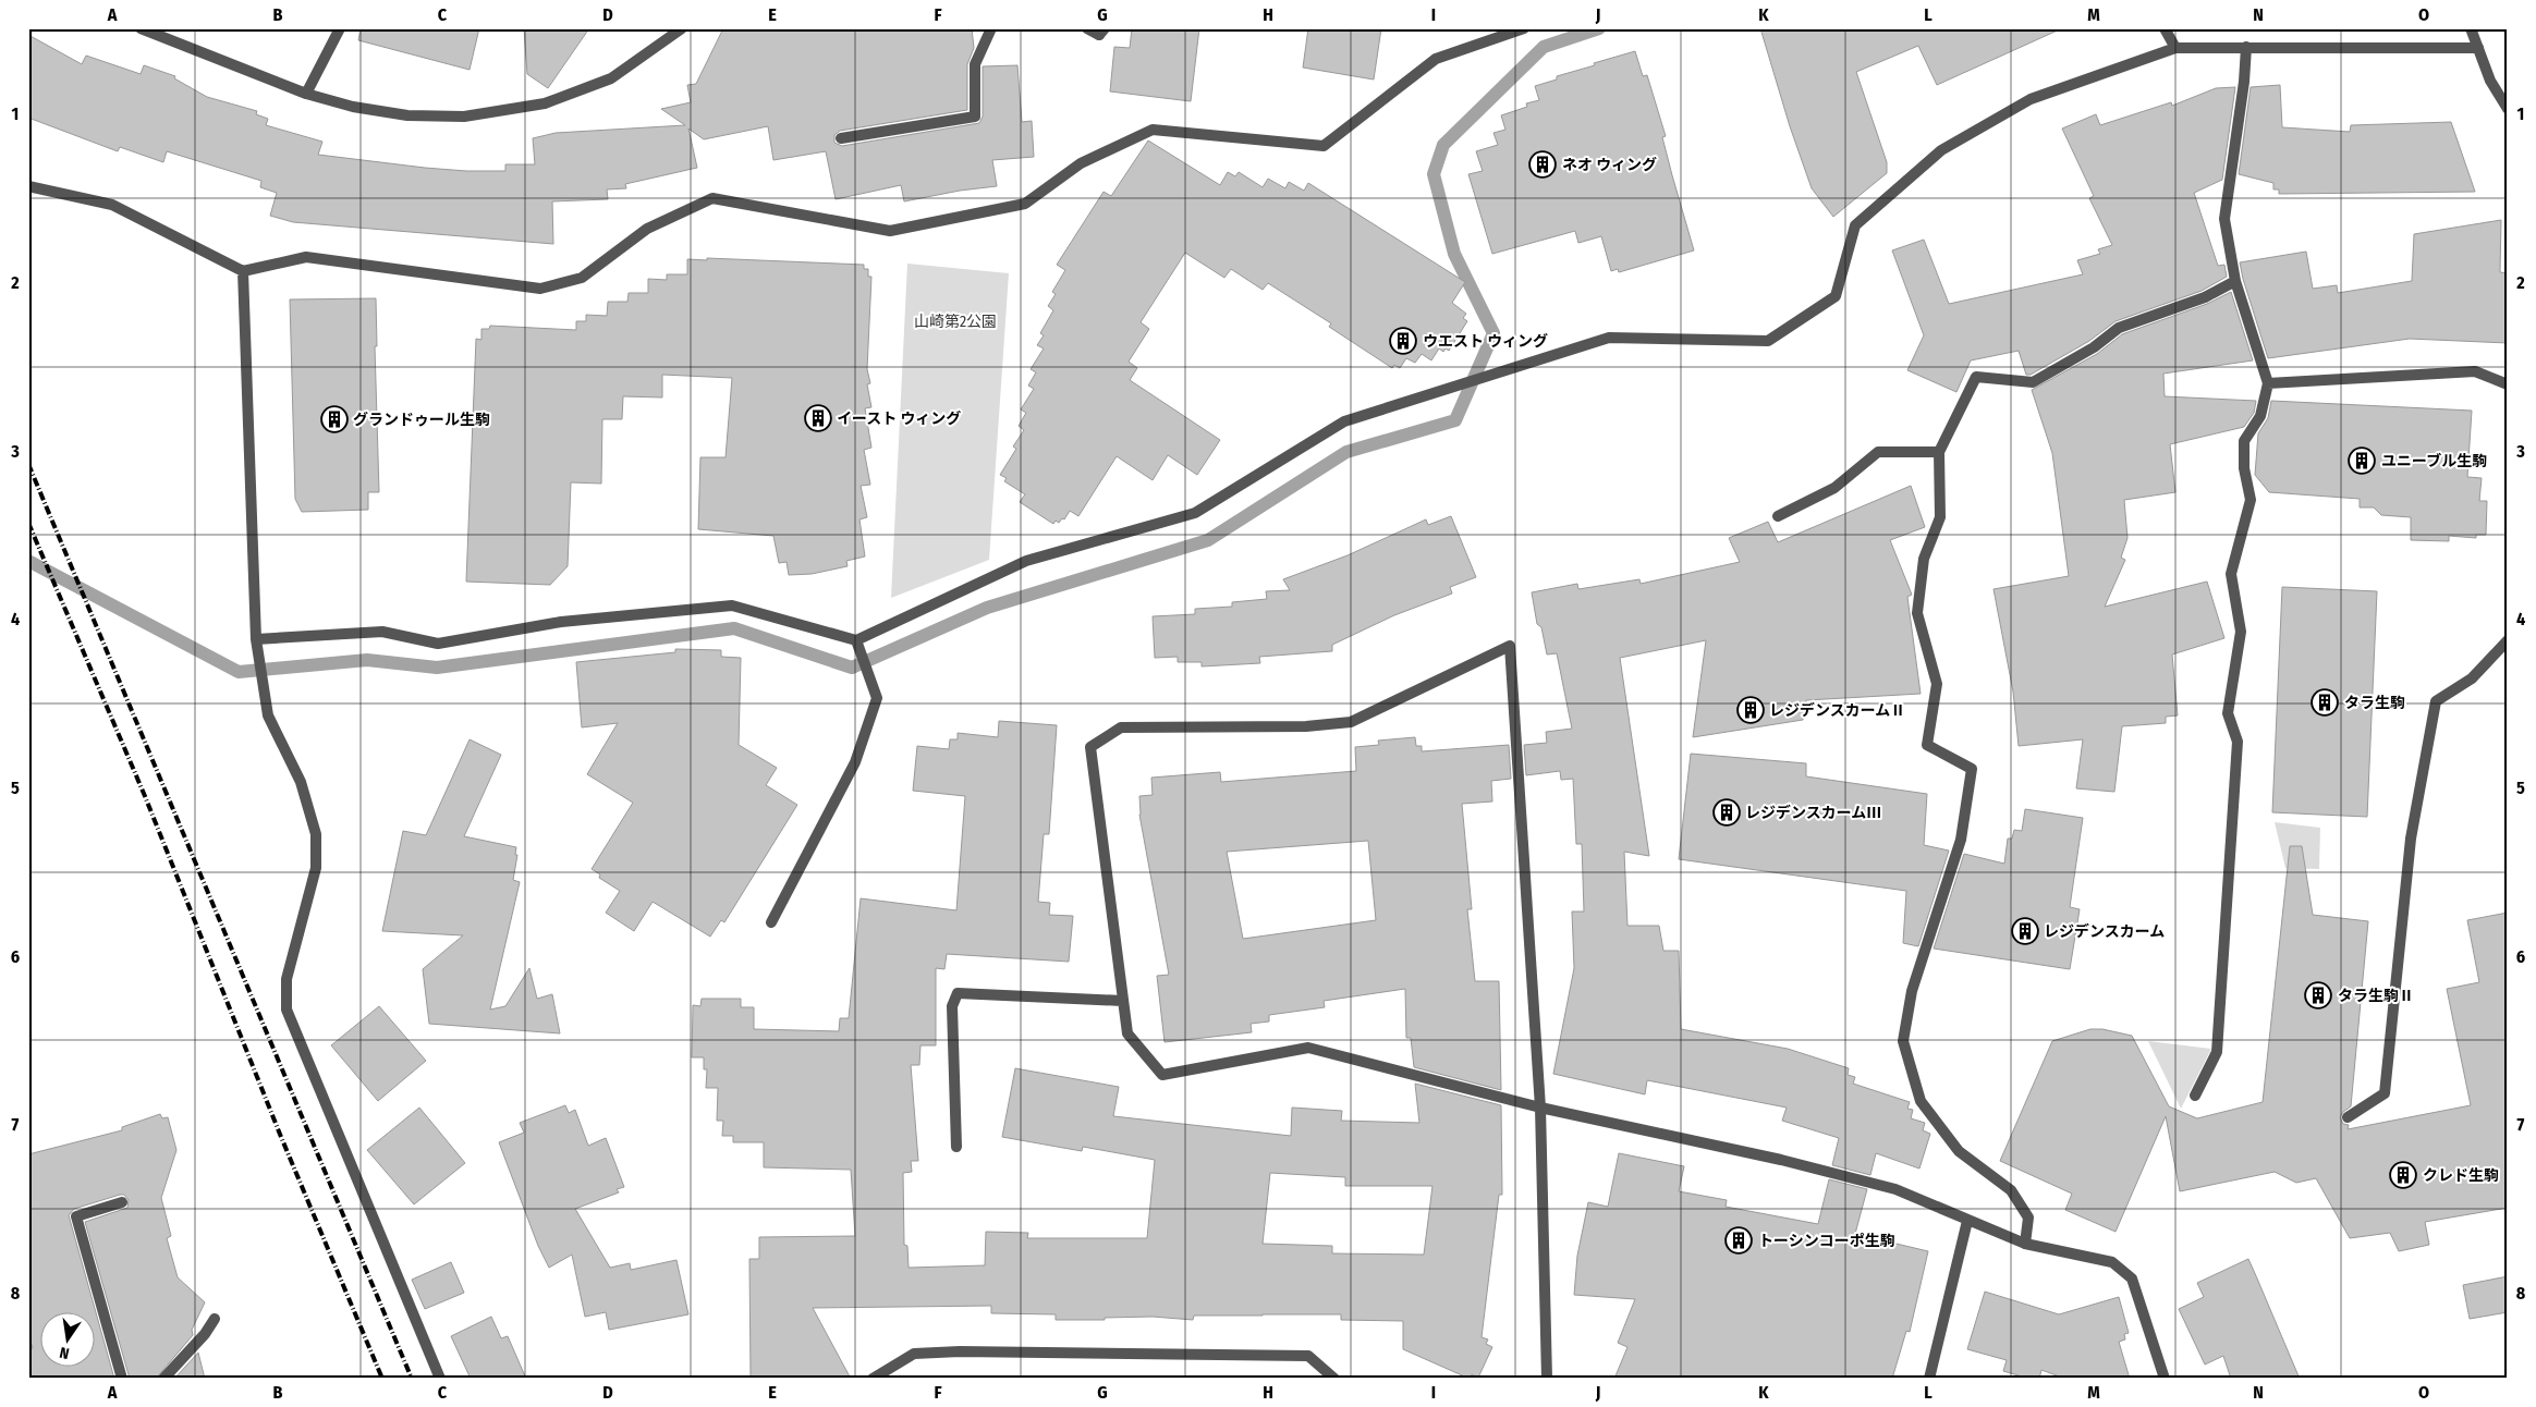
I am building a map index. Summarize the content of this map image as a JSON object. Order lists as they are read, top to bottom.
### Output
{
  "parks": ["山崎第2公園"],
  "places": {
    "building": [
      "ネオ ウィング",
      "ウエスト ウィング",
      "イースト ウィング",
      "グランドゥール生駒",
      "ユニーブル生駒",
      "タラ生駒",
      "レジデンスカームⅡ",
      "レジデンスカームⅢ",
      "レジデンスカーム",
      "タラ生駒Ⅱ",
      "クレド生駒",
      "トーシンコーポ生駒"
    ]
  },
  "north": "bottom",
  "grid": {
    "columns": [
      "A",
      "B",
      "C",
      "D",
      "E",
      "F",
      "G",
      "H",
      "I",
      "J",
      "K",
      "L",
      "M",
      "N",
      "O"
    ],
    "rows": [
      "1",
      "2",
      "3",
      "4",
      "5",
      "6",
      "7",
      "8"
    ]
  }
}
